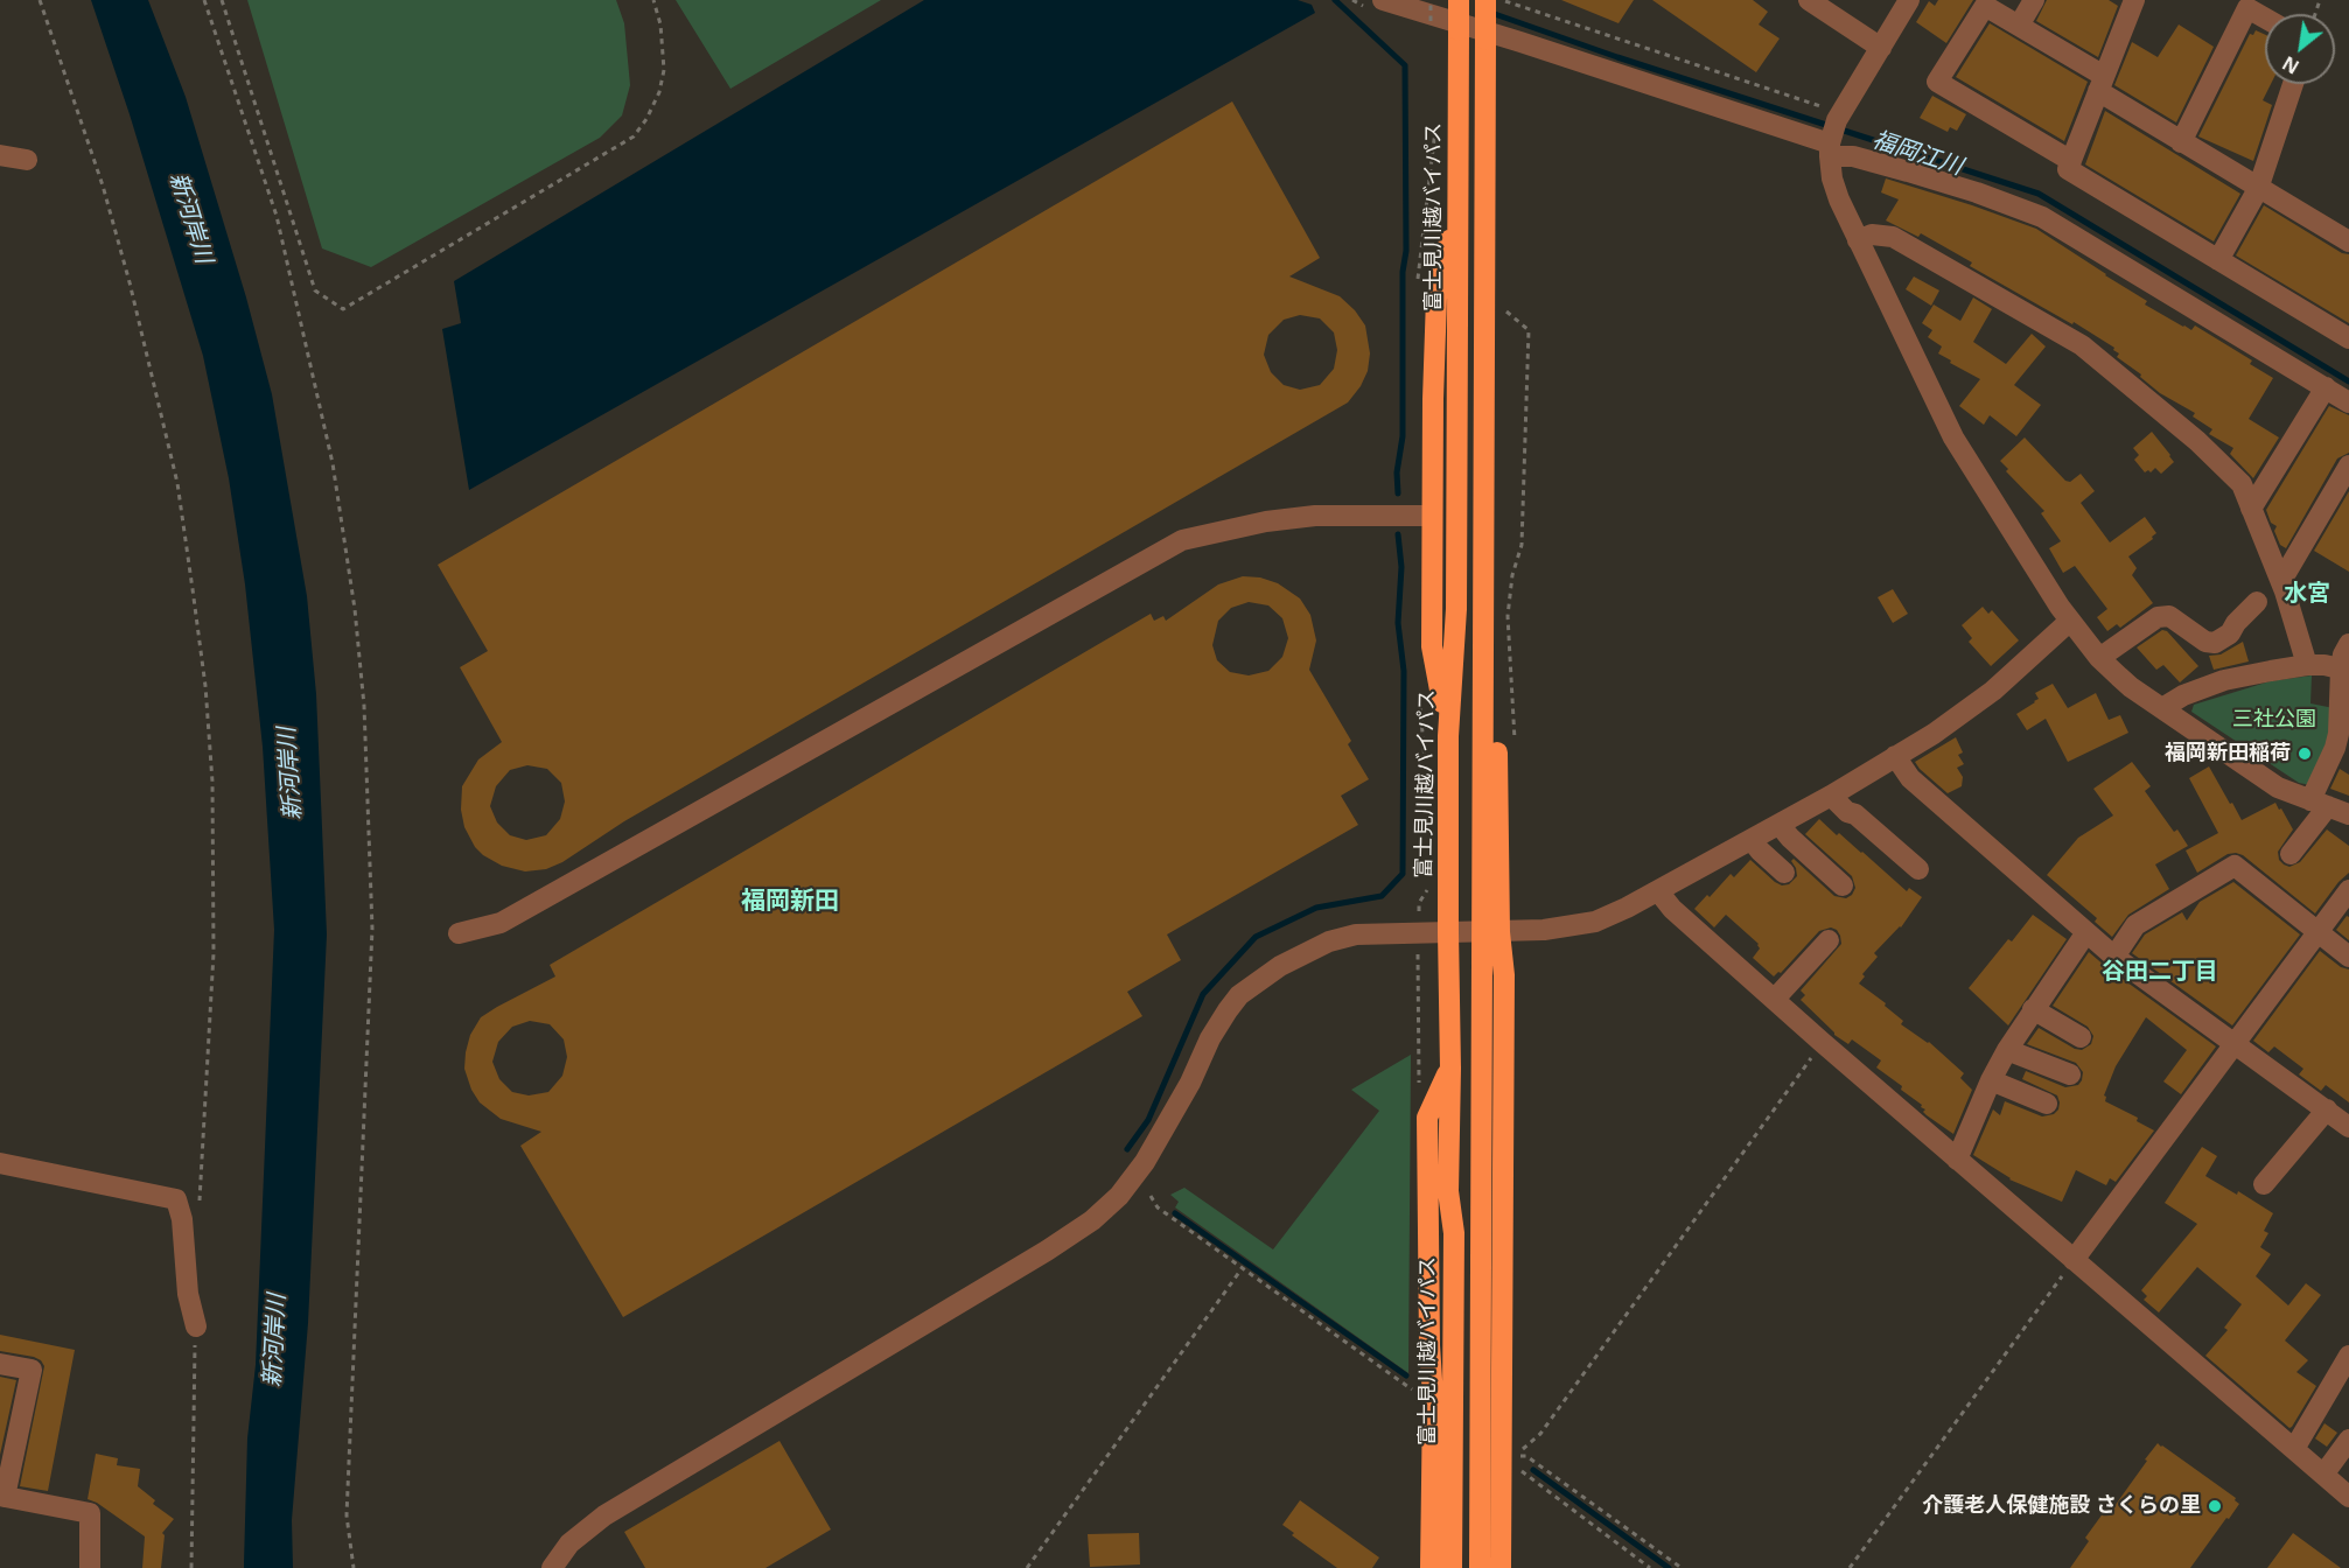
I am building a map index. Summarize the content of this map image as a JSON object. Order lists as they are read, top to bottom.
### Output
{
  "streets": {
    "highway": ["富士見川越バイパス"]
  },
  "districts": ["水宮", "福岡新田", "谷田二丁目"],
  "water": ["福岡江川", "新河岸川"],
  "parks": ["三社公園"],
  "places": ["福岡新田稲荷", "介護老人保健施設 さくらの里"],
  "north": "bottom left"
}
